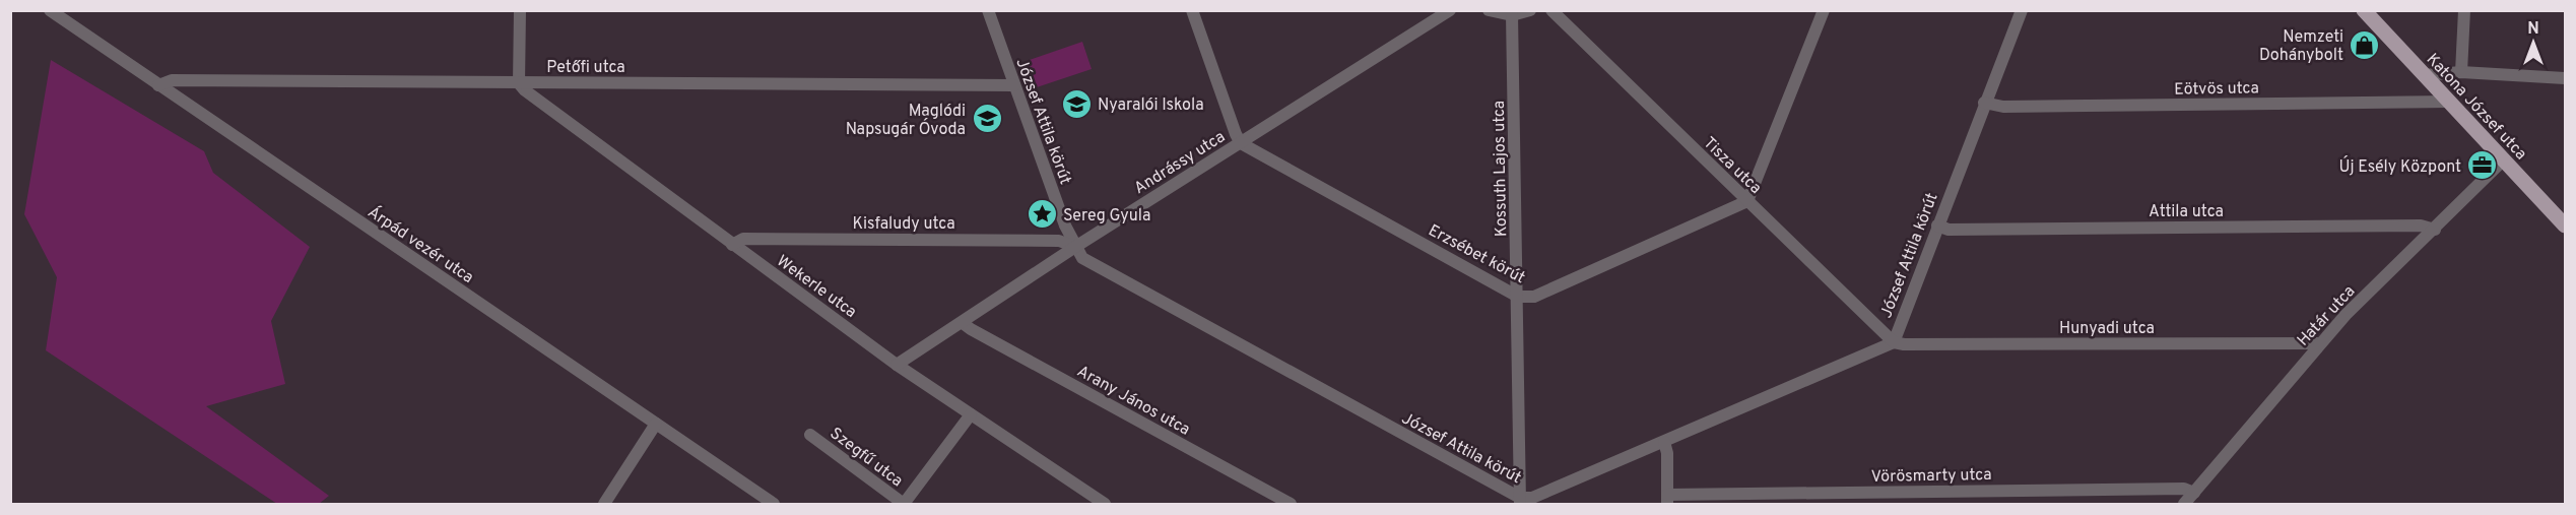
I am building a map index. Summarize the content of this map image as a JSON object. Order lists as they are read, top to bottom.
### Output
{
  "streets": {
    "main road": ["Katona József utca"],
    "street": [
      "Petőfi utca",
      "Eötvös utca",
      "József Attila körút",
      "Andrássy utca",
      "Tisza utca",
      "Kossuth Lajos utca",
      "Attila utca",
      "Kisfaludy utca",
      "Árpád vezér utca",
      "Erzsébet körút",
      "Wekerle utca",
      "Határ utca",
      "Hunyadi utca",
      "Arany János utca",
      "Szegfű utca",
      "Vörösmarty utca"
    ]
  },
  "crossings": [
    ["Petőfi utca", "József Attila körút"],
    ["Petőfi utca", "Árpád vezér utca"],
    ["Petőfi utca", "Wekerle utca"],
    ["Eötvös utca", "Katona József utca"],
    ["Eötvös utca", "József Attila körút"],
    ["Katona József utca", "Határ utca"],
    ["József Attila körút", "Andrássy utca"],
    ["József Attila körút", "Tisza utca"],
    ["József Attila körút", "Kossuth Lajos utca"],
    ["József Attila körút", "Attila utca"],
    ["József Attila körút", "Kisfaludy utca"],
    ["József Attila körút", "Hunyadi utca"],
    ["Andrássy utca", "Kisfaludy utca"],
    ["Andrássy utca", "Erzsébet körút"],
    ["Andrássy utca", "Wekerle utca"],
    ["Andrássy utca", "Arany János utca"],
    ["Tisza utca", "Erzsébet körút"],
    ["Tisza utca", "Hunyadi utca"],
    ["Kossuth Lajos utca", "Erzsébet körút"],
    ["Attila utca", "Határ utca"],
    ["Kisfaludy utca", "Wekerle utca"],
    ["Wekerle utca", "Szegfű utca"],
    ["Határ utca", "Hunyadi utca"],
    ["Határ utca", "Vörösmarty utca"]
  ],
  "places": {
    "shop": ["Nemzeti Dohánybolt"],
    "school or university": ["Nyaralói Iskola", "Maglódi Napsugár Óvoda"],
    "office": ["Új Esély Központ"],
    "place": ["Sereg Gyula"]
  },
  "north": "top"
}
